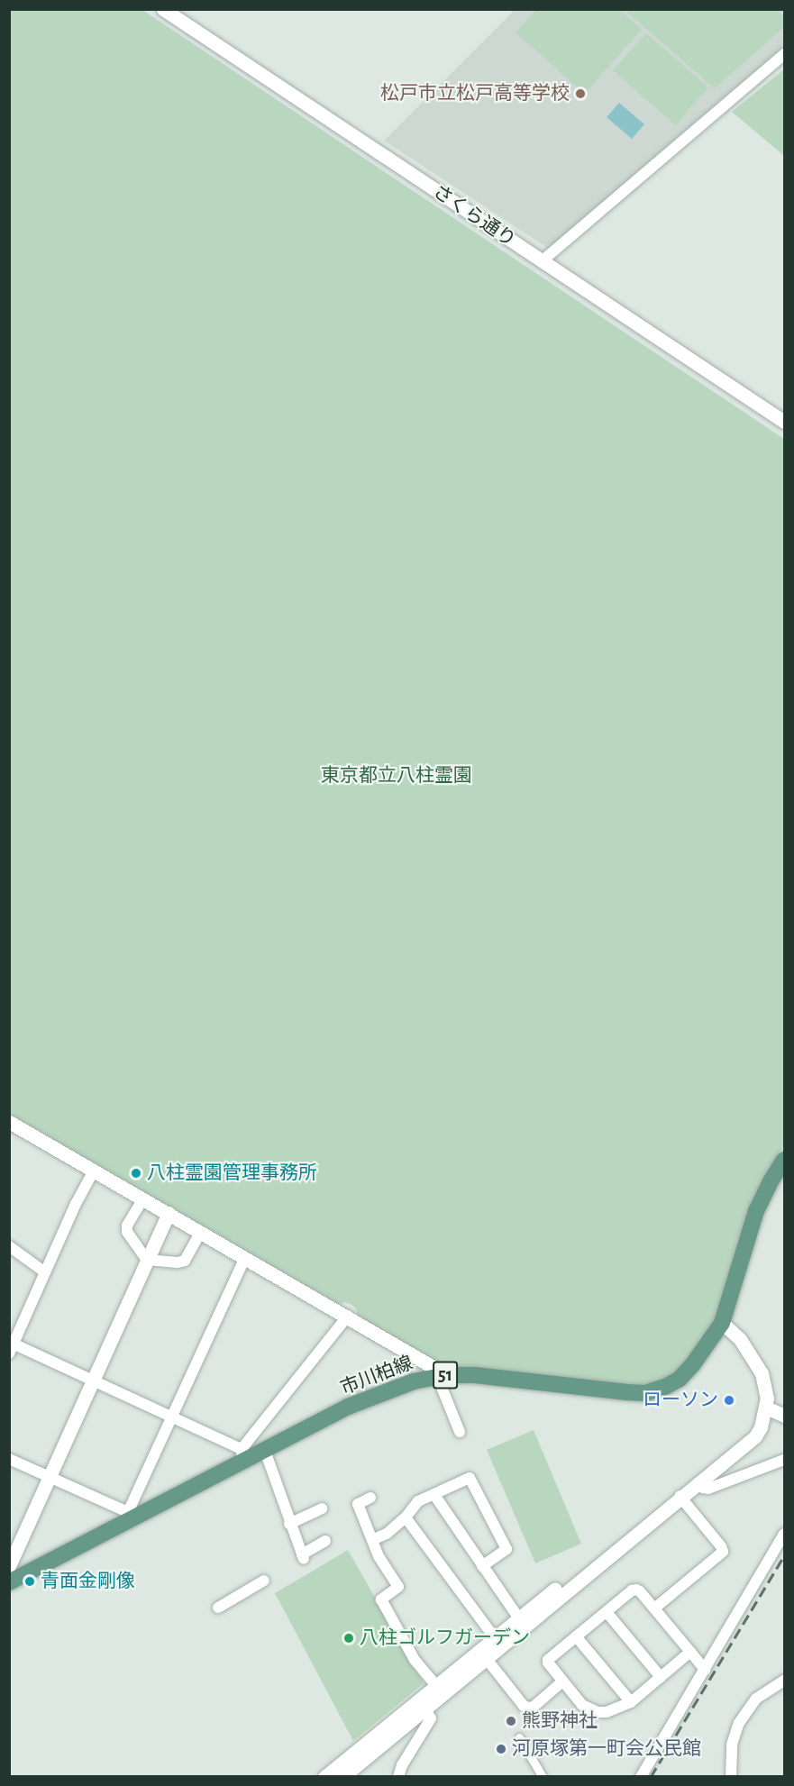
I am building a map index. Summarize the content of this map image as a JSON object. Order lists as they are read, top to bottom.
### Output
{
  "streets": {
    "main road": ["51", "市川柏線"],
    "street": ["さくら通り"]
  },
  "parks": ["東京都立八柱霊園"],
  "places": [
    "松戸市立松戸高等学校",
    "八柱霊園管理事務所",
    "ローソン",
    "青面金剛像",
    "八柱ゴルフガーデン",
    "熊野神社",
    "河原塚第一町会公民館"
  ]
}
